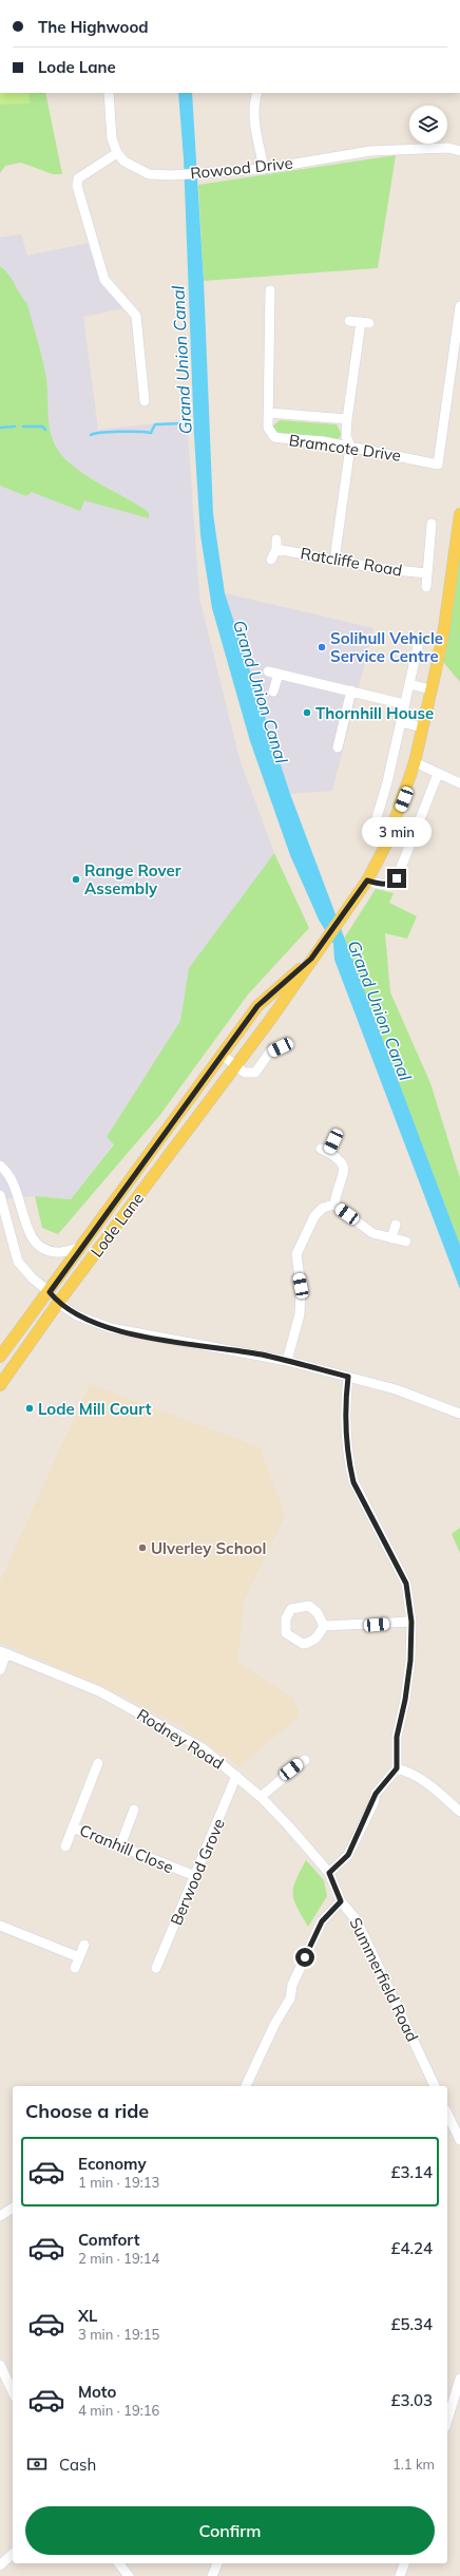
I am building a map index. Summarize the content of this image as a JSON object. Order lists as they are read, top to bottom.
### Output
{
  "streets": {
    "main road": ["Lode Lane"],
    "street": [
      "Rowood Drive",
      "Bramcote Drive",
      "Ratcliffe Road",
      "Rodney Road",
      "Cranhill Close",
      "Berwood Grove",
      "Summerfield Road"
    ]
  },
  "crossings": [
    ["Rodney Road", "Berwood Grove"],
    ["Rodney Road", "Summerfield Road"],
    ["Cranhill Close", "Berwood Grove"]
  ],
  "water": ["Grand Union Canal"],
  "places": [
    "Solihull Vehicle Service Centre",
    "Thornhill House",
    "Range Rover Assembly",
    "Lode Mill Court",
    "Ulverley School"
  ],
  "page": {
    "banner": ["The Highwood", "Lode Lane"],
    "bubble": "3 min",
    "heading": "Choose a ride",
    "list": [
      {
        "name": "Economy",
        "note": "1 min · 19:13",
        "value": "£3.14"
      },
      {
        "name": "Comfort",
        "note": "2 min · 19:14",
        "value": "£4.24"
      },
      {
        "name": "XL",
        "note": "3 min · 19:15",
        "value": "£5.34"
      },
      {
        "name": "Moto",
        "note": "4 min · 19:16",
        "value": "£3.03"
      }
    ],
    "pay": ["Cash", "1.1 km"],
    "buttons": "Confirm"
  }
}
